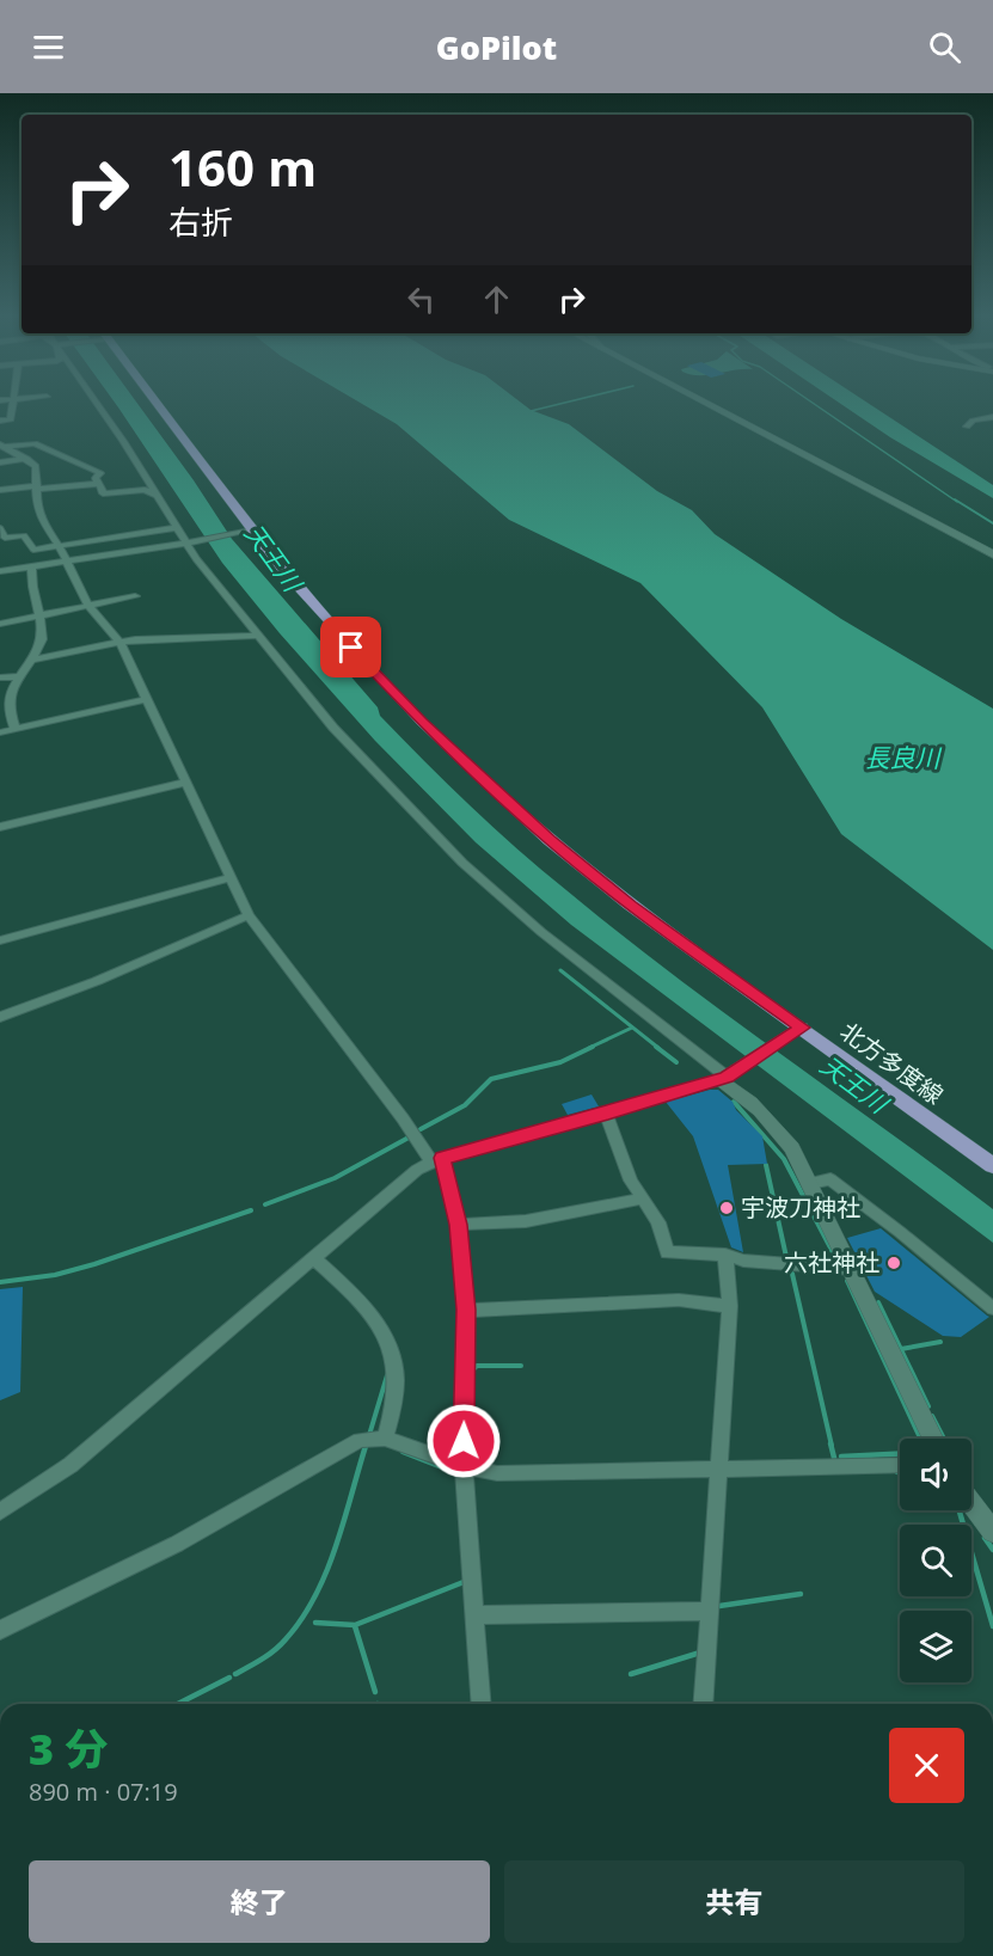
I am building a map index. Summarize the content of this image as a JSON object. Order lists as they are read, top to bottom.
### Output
{
  "streets": {
    "main road": ["北方多度線"]
  },
  "water": ["天王川", "長良川"],
  "places": ["宇波刀神社", "六社神社"],
  "page": {
    "header": "GoPilot",
    "turn": ["160 m", "右折"],
    "heading": ["3 分", "890 m · 07:19"],
    "buttons": ["終了", "共有"]
  }
}
